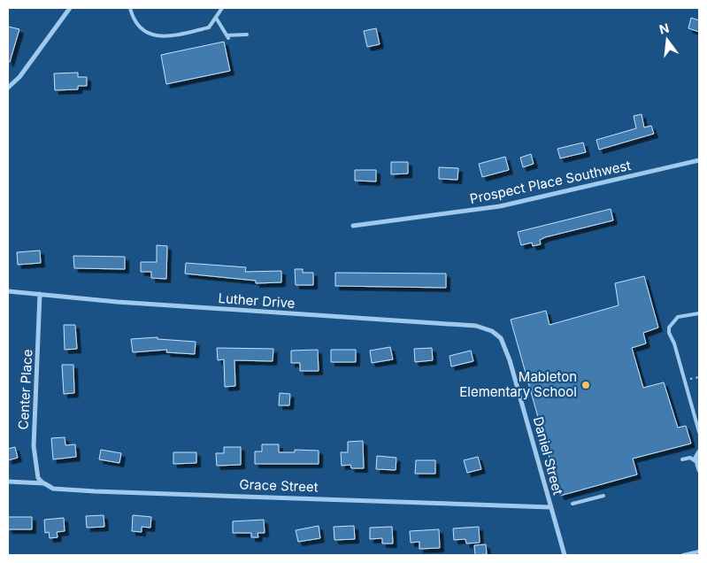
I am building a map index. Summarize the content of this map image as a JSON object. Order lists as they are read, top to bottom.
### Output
{
  "streets": {
    "street": [
      "Prospect Place Southwest",
      "Luther Drive",
      "Center Place",
      "Daniel Street",
      "Grace Street"
    ]
  },
  "crossings": [
    ["Luther Drive", "Center Place"],
    ["Luther Drive", "Daniel Street"],
    ["Center Place", "Grace Street"],
    ["Daniel Street", "Grace Street"]
  ],
  "places": ["Mableton Elementary School"],
  "north": "top"
}
